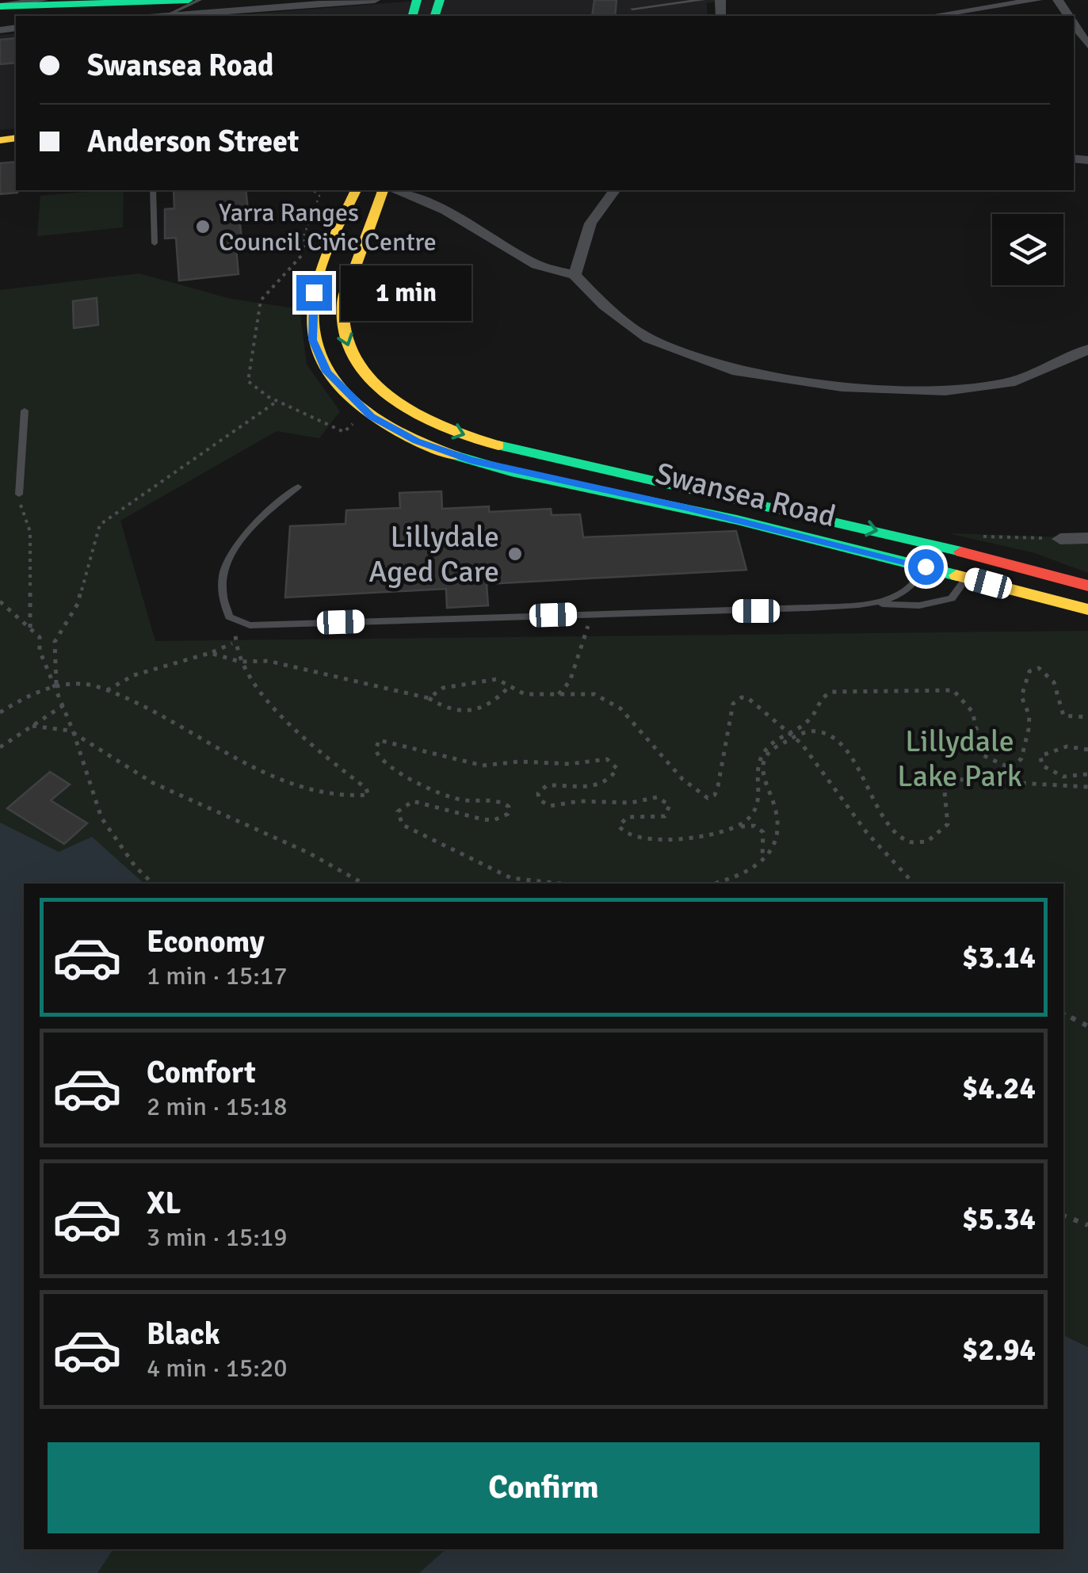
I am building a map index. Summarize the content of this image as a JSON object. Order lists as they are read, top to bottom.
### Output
{
  "streets": {
    "main road": ["Swansea Road"]
  },
  "parks": ["Lillydale Lake Park"],
  "places": ["Yarra Ranges Council Civic Centre", "Lillydale Aged Care"],
  "page": {
    "banner": ["Swansea Road", "Anderson Street"],
    "bubble": "1 min",
    "list": [
      {
        "name": "Economy",
        "note": "1 min · 15:17",
        "value": "$3.14"
      },
      {
        "name": "Comfort",
        "note": "2 min · 15:18",
        "value": "$4.24"
      },
      {
        "name": "XL",
        "note": "3 min · 15:19",
        "value": "$5.34"
      },
      {
        "name": "Black",
        "note": "4 min · 15:20",
        "value": "$2.94"
      }
    ],
    "buttons": "Confirm"
  }
}
